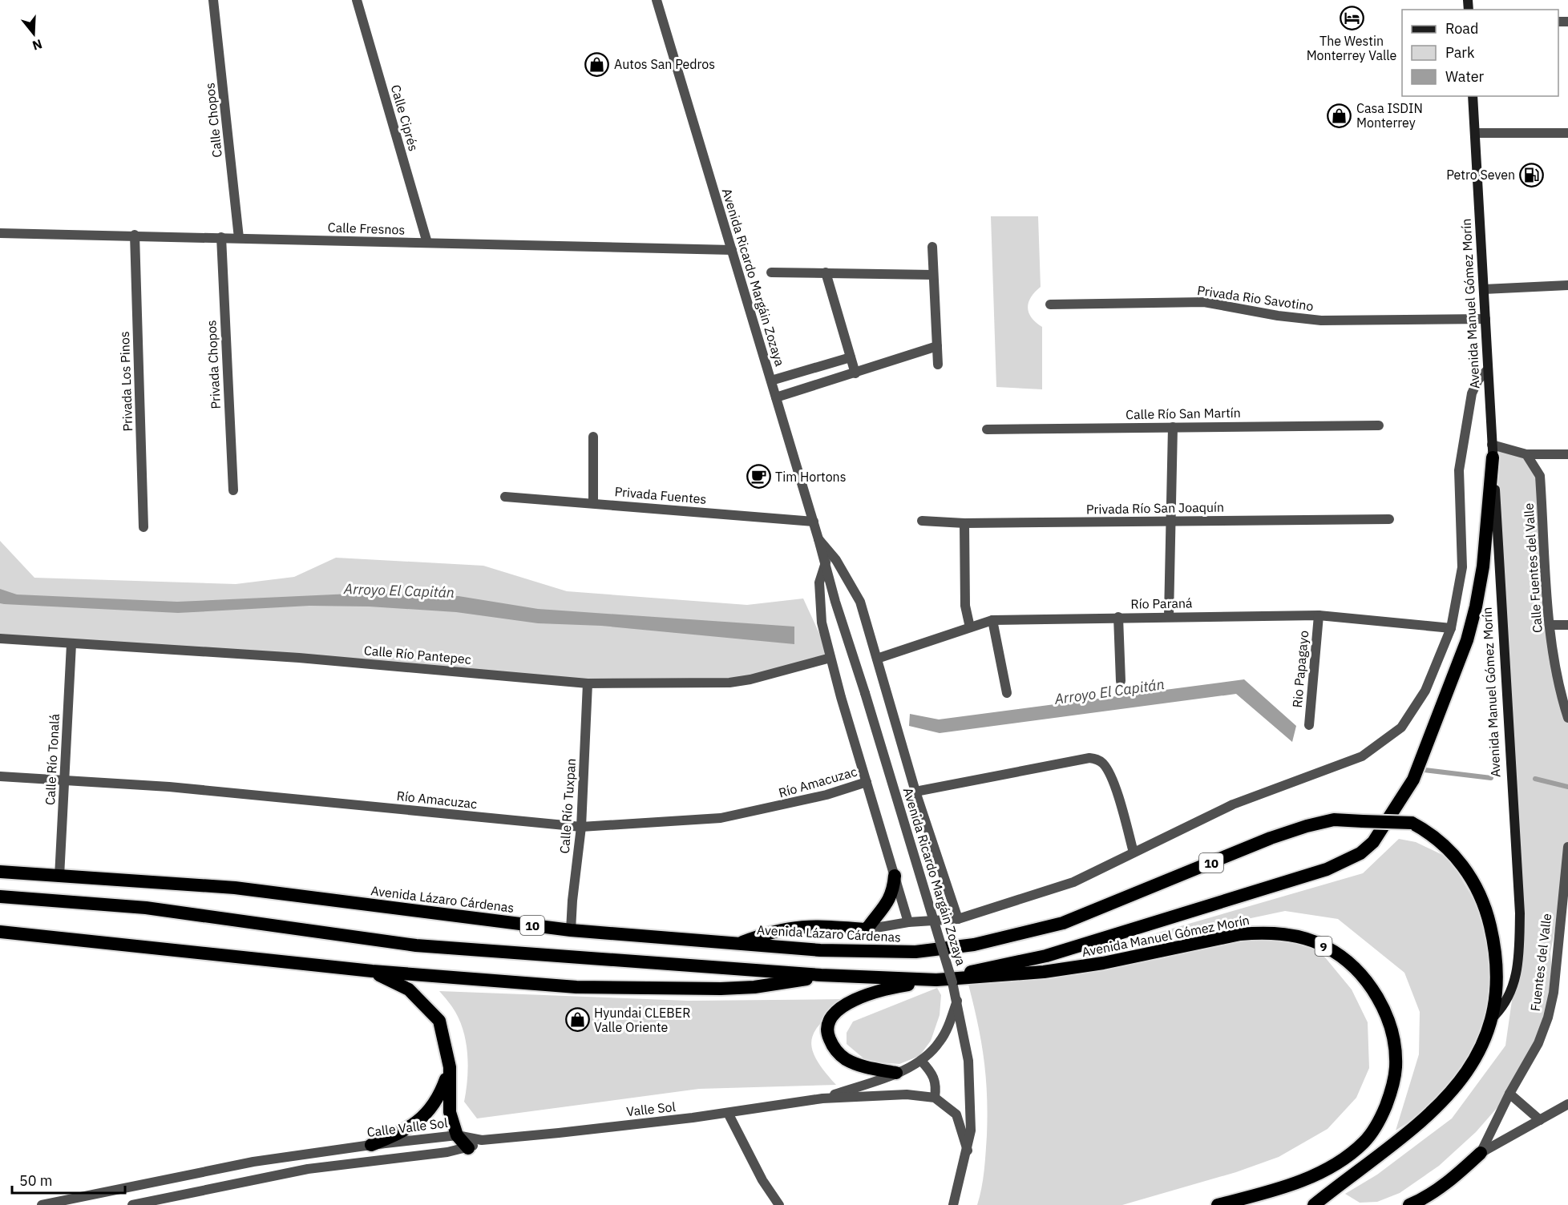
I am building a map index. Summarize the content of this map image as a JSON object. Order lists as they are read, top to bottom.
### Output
{
  "streets": {
    "highway": [
      "Avenida Manuel Gómez Morín",
      "10",
      "Avenida Lázaro Cárdenas",
      "9"
    ],
    "street": [
      "Calle Ciprés",
      "Calle Chopos",
      "Calle Fresnos",
      "Avenida Ricardo Margáin Zozaya",
      "Privada Rio Savotino",
      "Privada Chopos",
      "Privada Los Pinos",
      "Calle Río San Martín",
      "Privada Fuentes",
      "Privada Río San Joaquín",
      "Calle Fuentes del Valle",
      "Río Paraná",
      "Calle Río Pantepec",
      "Rio Papagayo",
      "Calle Río Tonalá",
      "Río Amacuzac",
      "Calle Río Tuxpan",
      "Fuentes del Valle",
      "Valle Sol",
      "Calle Valle Sol"
    ]
  },
  "crossings": [
    ["Calle Ciprés", "Calle Fresnos"],
    ["Calle Chopos", "Calle Fresnos"],
    ["Calle Fresnos", "Avenida Ricardo Margáin Zozaya"],
    ["Calle Fresnos", "Privada Chopos"],
    ["Calle Fresnos", "Privada Los Pinos"],
    ["Avenida Ricardo Margáin Zozaya", "Privada Fuentes"],
    ["Avenida Ricardo Margáin Zozaya", "Valle Sol"],
    ["Privada Rio Savotino", "Avenida Manuel Gómez Morín"],
    ["Avenida Manuel Gómez Morín", "10"],
    ["Avenida Manuel Gómez Morín", "Avenida Lázaro Cárdenas"],
    ["Río Paraná", "Rio Papagayo"],
    ["Calle Río Pantepec", "Calle Río Tonalá"],
    ["Calle Río Pantepec", "Calle Río Tuxpan"],
    ["Calle Río Tonalá", "Río Amacuzac"],
    ["Calle Río Tonalá", "Avenida Lázaro Cárdenas"],
    ["Río Amacuzac", "Calle Río Tuxpan"],
    ["Calle Río Tuxpan", "Avenida Lázaro Cárdenas"],
    ["Valle Sol", "Calle Valle Sol"]
  ],
  "water": ["Arroyo El Capitán"],
  "places": {
    "hotel": ["The Westin Monterrey Valle"],
    "shop": ["Autos San Pedros", "Casa ISDIN Monterrey", "Hyundai CLEBER Valle Oriente"],
    "fuel station": ["Petro Seven"],
    "cafe": ["Tim Hortons"]
  },
  "legend": ["Road", "Park", "Water"],
  "scale_bar": "50 m",
  "north": "bottom"
}
